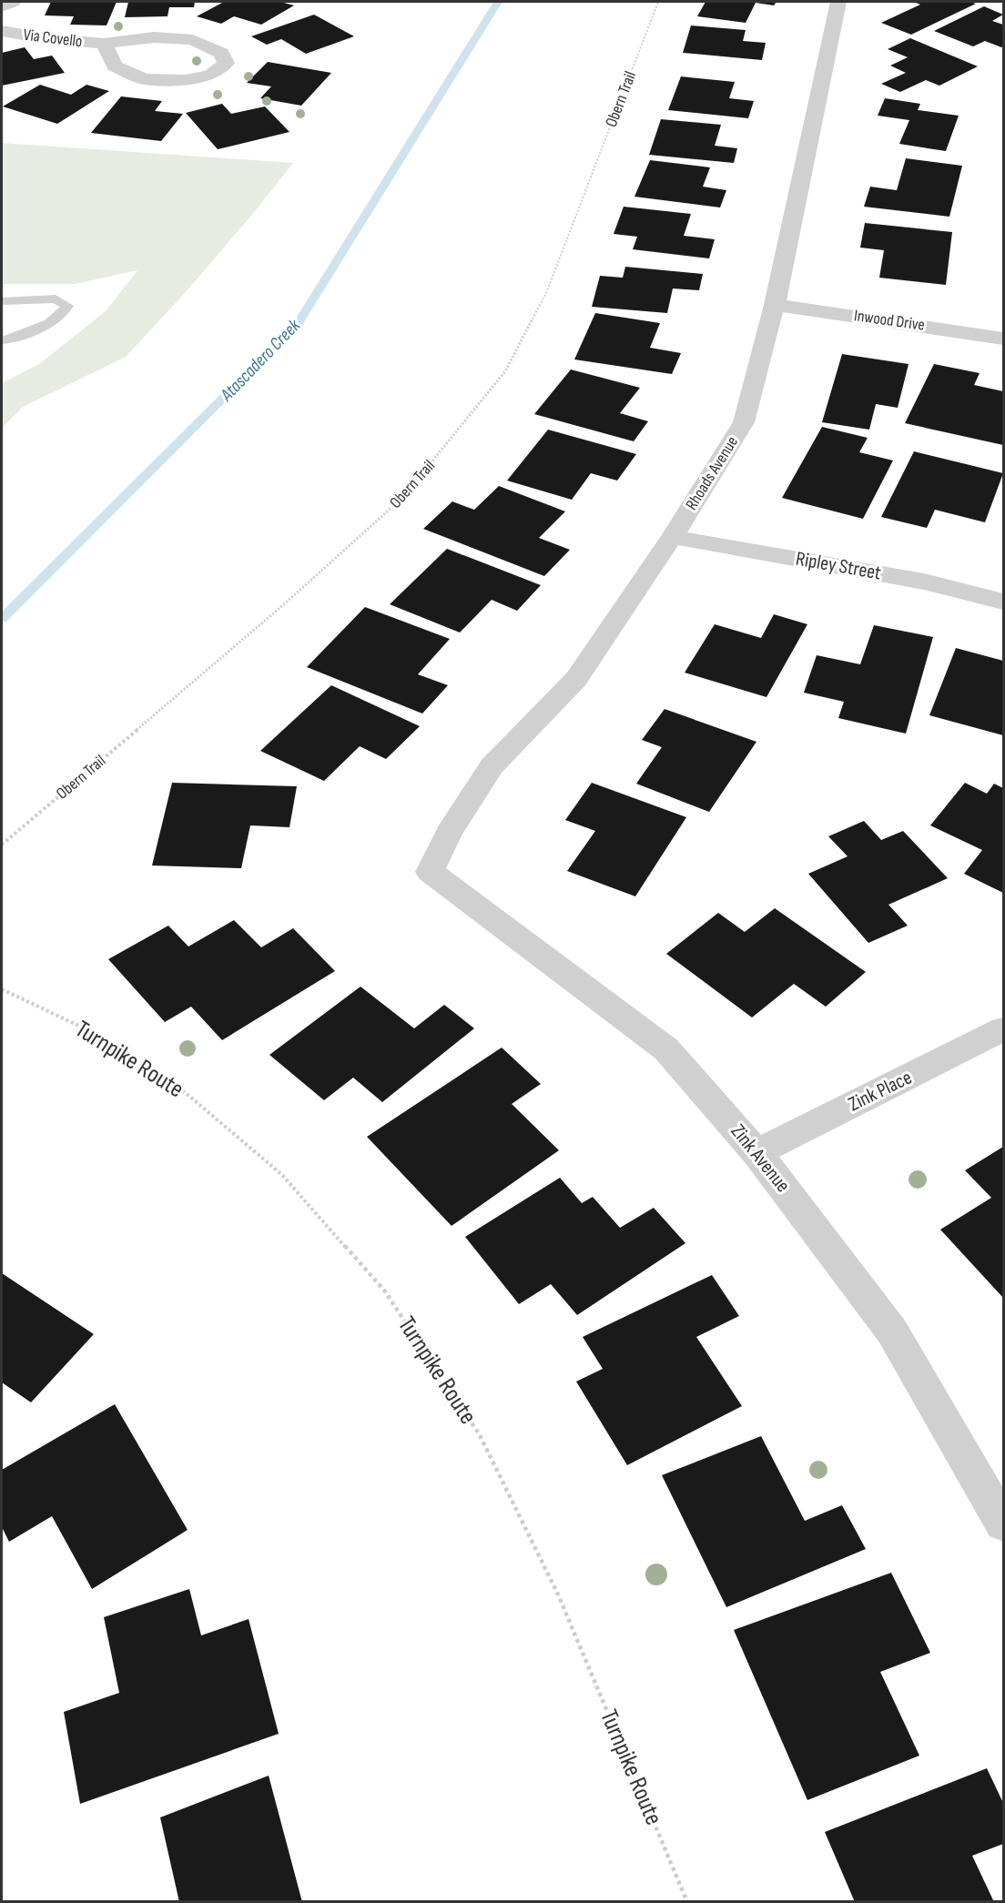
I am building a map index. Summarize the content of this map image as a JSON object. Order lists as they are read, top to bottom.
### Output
{
  "streets": {
    "street": [
      "Via Covello",
      "Inwood Drive",
      "Rhoads Avenue",
      "Ripley Street",
      "Zink Place",
      "Zink Avenue"
    ],
    "path": ["Obern Trail", "Turnpike Route"]
  },
  "crossings": [
    ["Inwood Drive", "Rhoads Avenue"],
    ["Rhoads Avenue", "Ripley Street"],
    ["Rhoads Avenue", "Zink Avenue"],
    ["Zink Place", "Zink Avenue"]
  ],
  "water": ["Atascadero Creek"]
}
